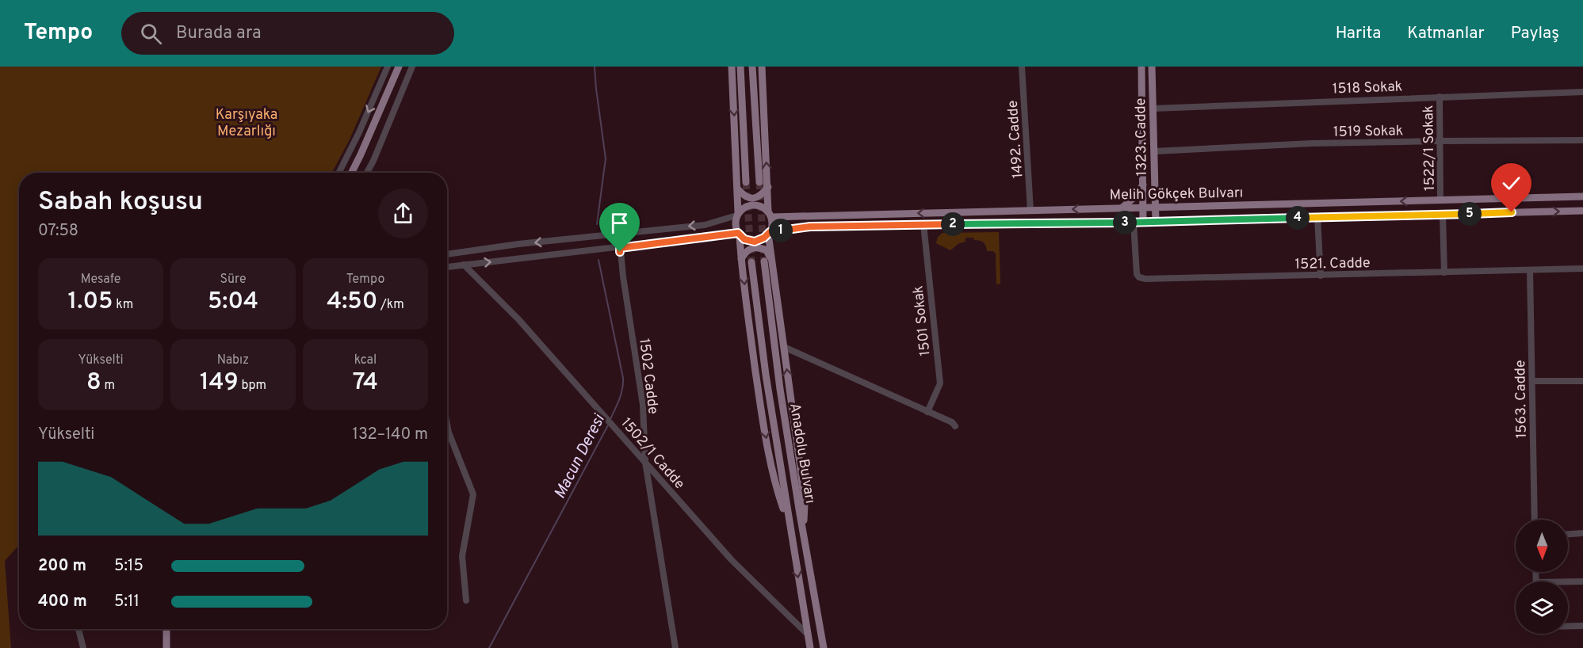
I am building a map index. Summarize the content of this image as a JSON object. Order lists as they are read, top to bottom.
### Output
{
  "streets": {
    "main road": ["1323. Cadde", "Melih Gökçek Bulvarı", "Anadolu Bulvarı"],
    "street": [
      "1518 Sokak",
      "1519 Sokak",
      "1492. Cadde",
      "1522/1 Sokak",
      "1521. Cadde",
      "1501 Sokak",
      "1502 Cadde",
      "1563. Cadde",
      "1502/1 Cadde"
    ]
  },
  "crossings": [
    ["1518 Sokak", "1323. Cadde"],
    ["1518 Sokak", "1522/1 Sokak"],
    ["1519 Sokak", "1323. Cadde"],
    ["1519 Sokak", "1522/1 Sokak"],
    ["1323. Cadde", "Melih Gökçek Bulvarı"],
    ["1492. Cadde", "Melih Gökçek Bulvarı"],
    ["1522/1 Sokak", "Melih Gökçek Bulvarı"],
    ["Melih Gökçek Bulvarı", "1521. Cadde"],
    ["Melih Gökçek Bulvarı", "1501 Sokak"],
    ["1521. Cadde", "1563. Cadde"],
    ["1502 Cadde", "1502/1 Cadde"],
    ["1502/1 Cadde", "Anadolu Bulvarı"]
  ],
  "water": ["Macun Deresi"],
  "parks": ["Karşıyaka Mezarlığı"],
  "north": "bottom",
  "page": {
    "header": "Tempo",
    "search": "Burada ara",
    "nav": ["Harita", "Katmanlar", "Paylaş"],
    "heading": ["Sabah koşusu", "07:58"],
    "pins": [
      "5",
      "4",
      "3",
      "2",
      "1"
    ],
    "stats": [
      ["Mesafe", "1.05 km"],
      ["Süre", "5:04"],
      ["Tempo", "4:50 /km"],
      ["Yükselti", "8 m"],
      ["Nabız", "149 bpm"],
      ["kcal", "74"]
    ],
    "chart": ["Yükselti", "132–140 m"],
    "list": [
      {
        "name": "200 m",
        "note": "5:15"
      },
      {
        "name": "400 m",
        "note": "5:11"
      }
    ]
  }
}
